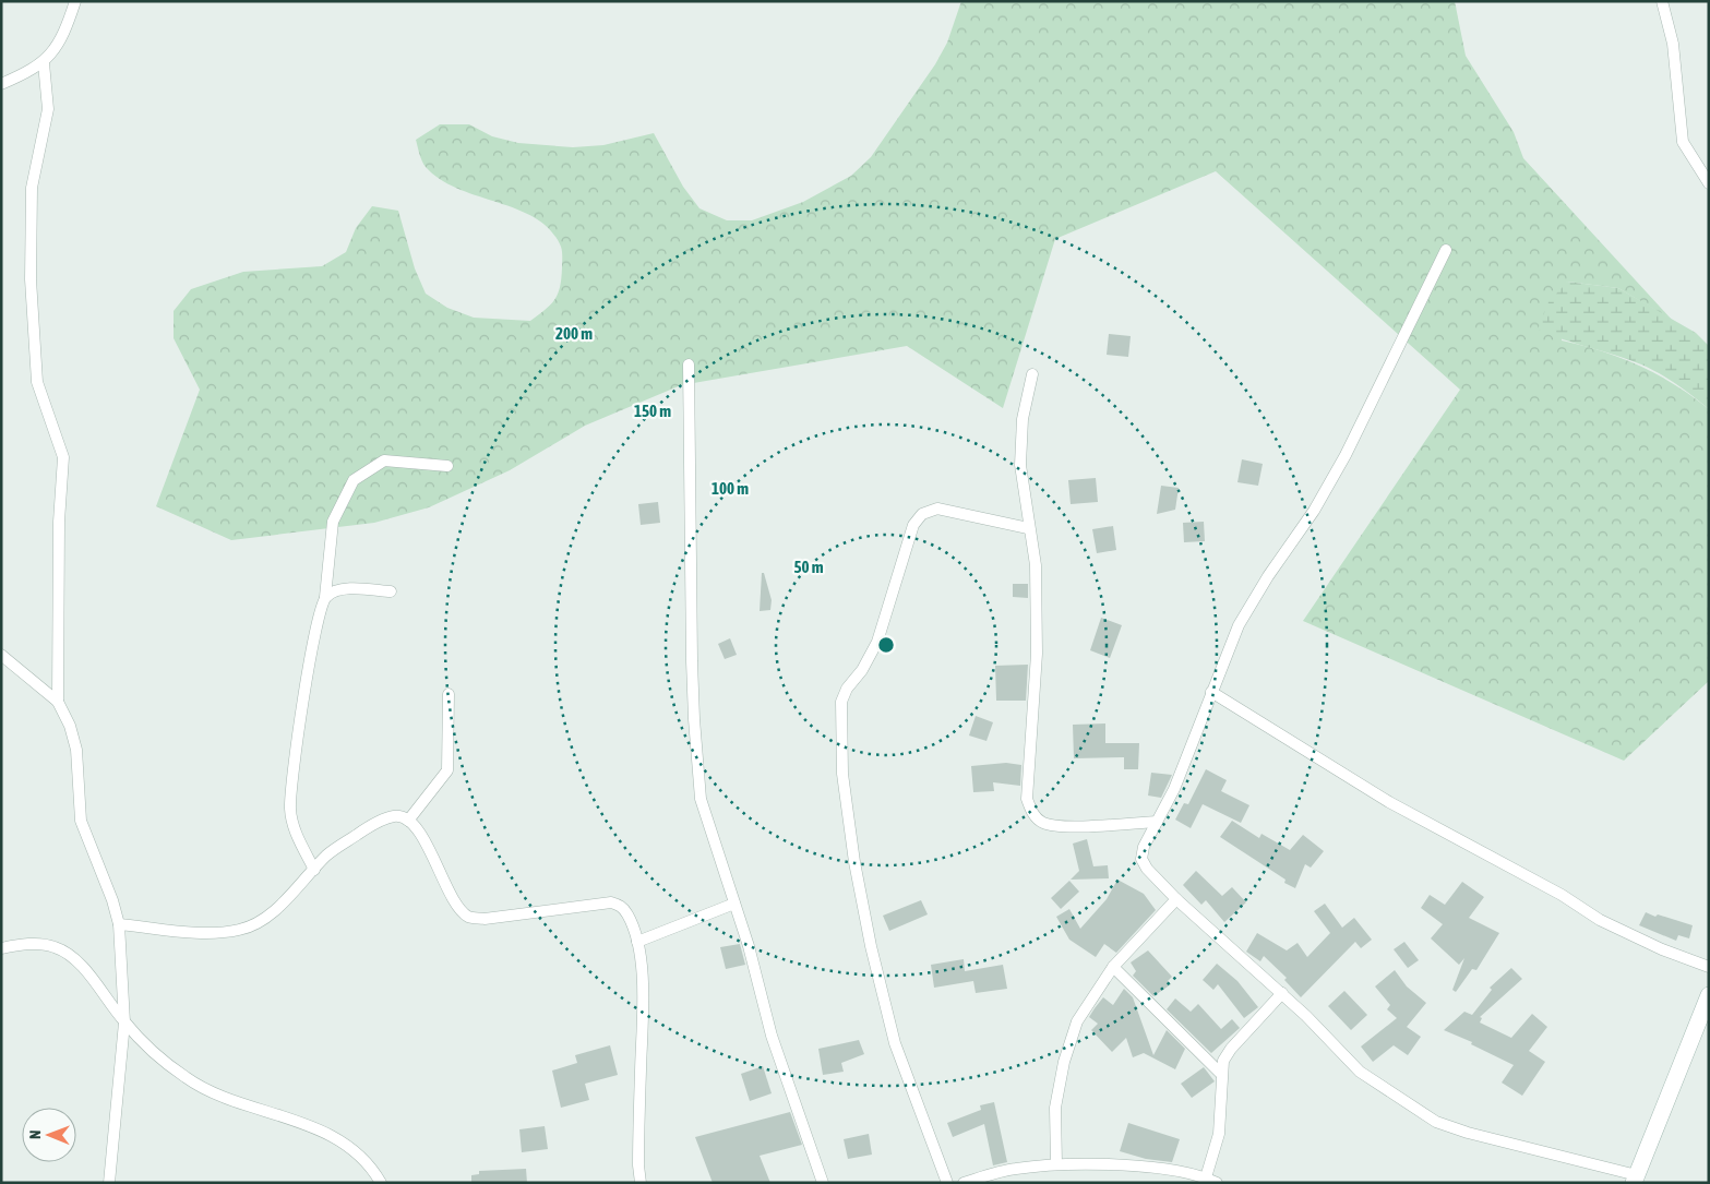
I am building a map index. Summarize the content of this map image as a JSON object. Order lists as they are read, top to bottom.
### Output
{
  "north": "left",
  "rings": [
    "200 m",
    "150 m",
    "100 m",
    "50 m"
  ]
}
